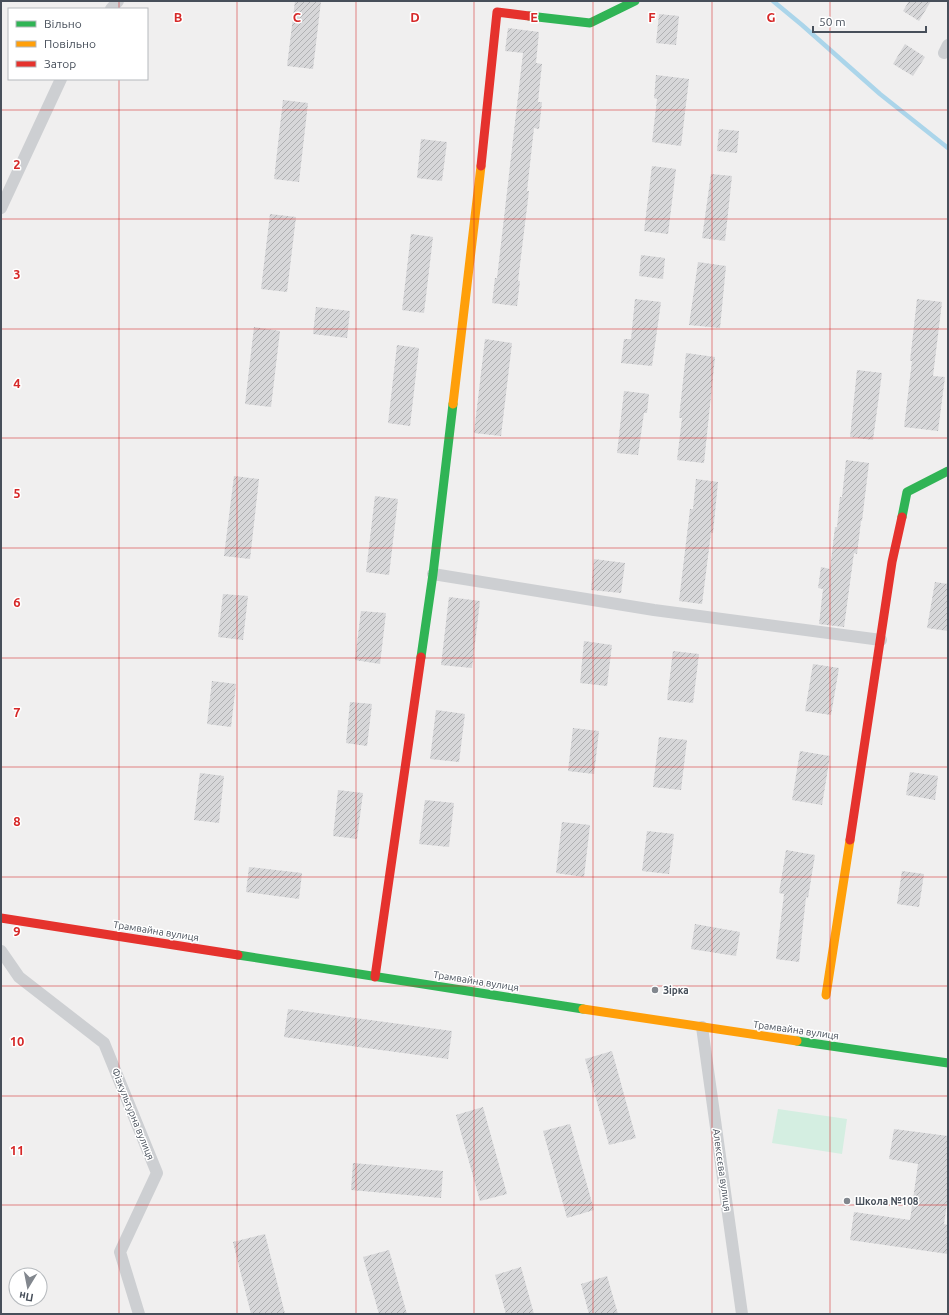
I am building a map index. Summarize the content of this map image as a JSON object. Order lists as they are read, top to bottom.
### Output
{
  "streets": {
    "street": ["Трамвайна вулиця", "Фiзкультурна вулиця", "Алексєєва вулиця"]
  },
  "crossings": [
    ["Трамвайна вулиця", "Алексєєва вулиця"]
  ],
  "places": ["Зірка", "Школа №108"],
  "legend": ["Вільно", "Повільно", "Затор"],
  "scale_bar": "50 m",
  "north": "bottom",
  "grid": {
    "columns": [
      "B",
      "C",
      "D",
      "E",
      "F",
      "G"
    ],
    "rows": [
      "2",
      "3",
      "4",
      "5",
      "6",
      "7",
      "8",
      "9",
      "10",
      "11"
    ]
  }
}
